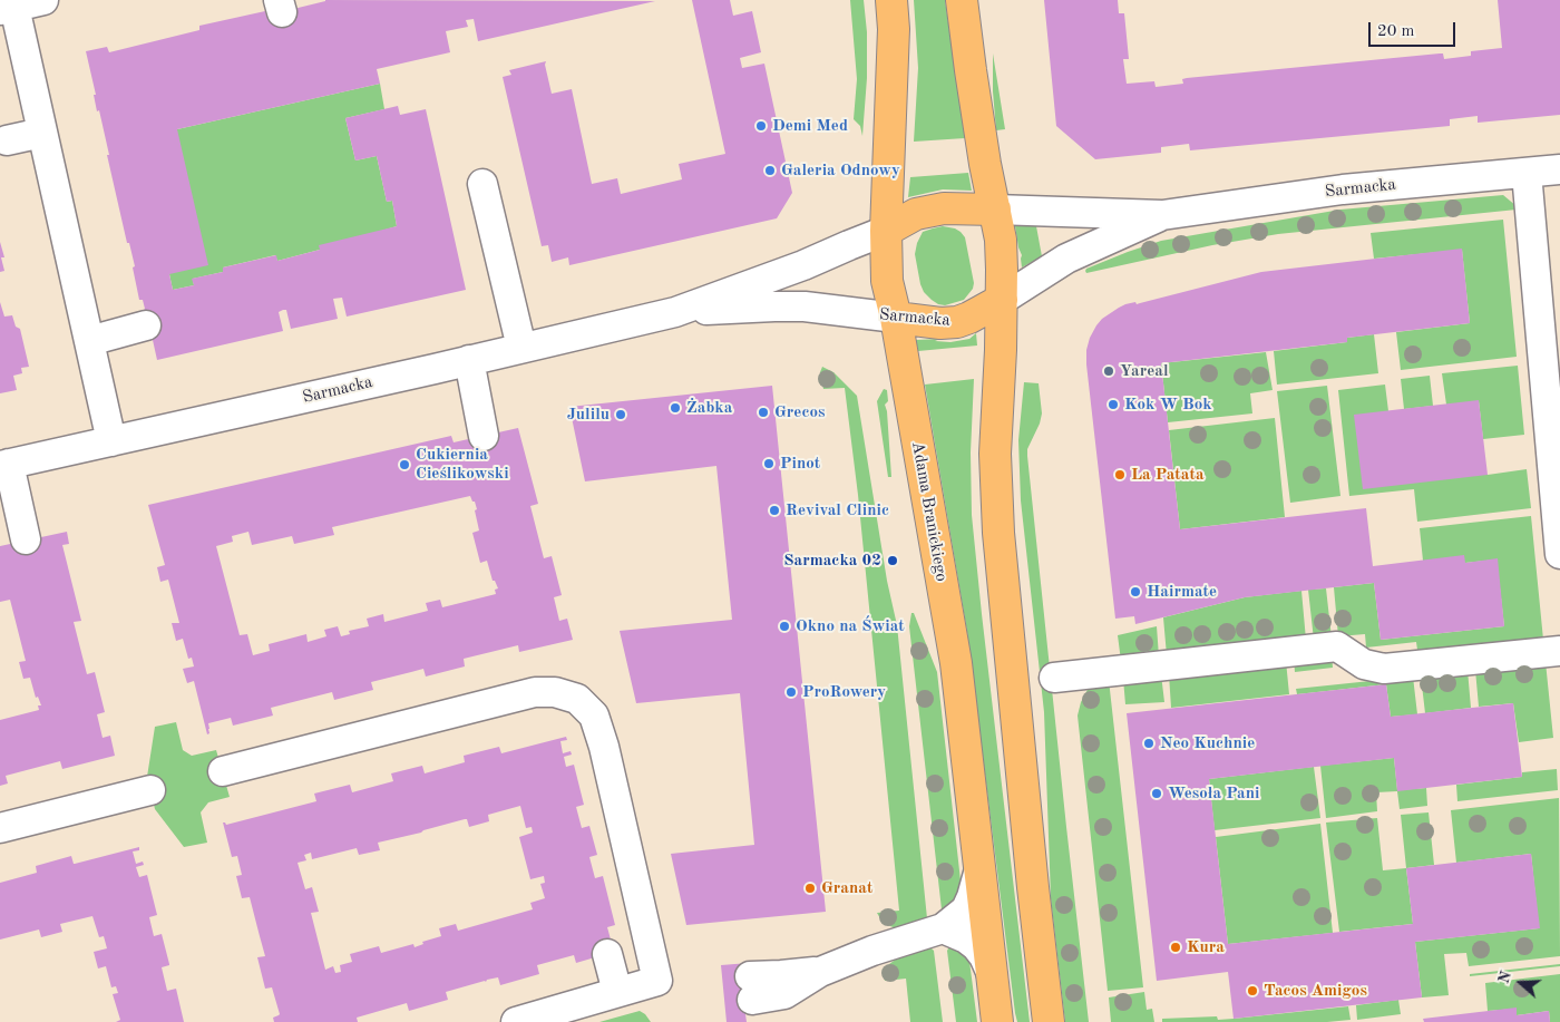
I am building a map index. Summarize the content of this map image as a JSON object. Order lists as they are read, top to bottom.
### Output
{
  "streets": {
    "main road": ["Sarmacka", "Adama Branickiego"]
  },
  "crossings": [
    ["Sarmacka", "Adama Branickiego"]
  ],
  "places": [
    "Demi Med",
    "Galeria Odnowy",
    "Yareal",
    "Kok W Bok",
    "Żabka",
    "Grecos",
    "Julilu",
    "Pinot",
    "Cukiernia Cieślikowski",
    "La Patata",
    "Revival Clinic",
    "Sarmacka 02",
    "Hairmate",
    "Okno na Świat",
    "ProRowery",
    "Neo Kuchnie",
    "Wesoła Pani",
    "Granat",
    "Kura",
    "Tacos Amigos"
  ],
  "scale_bar": "20 m",
  "north": "left"
}
